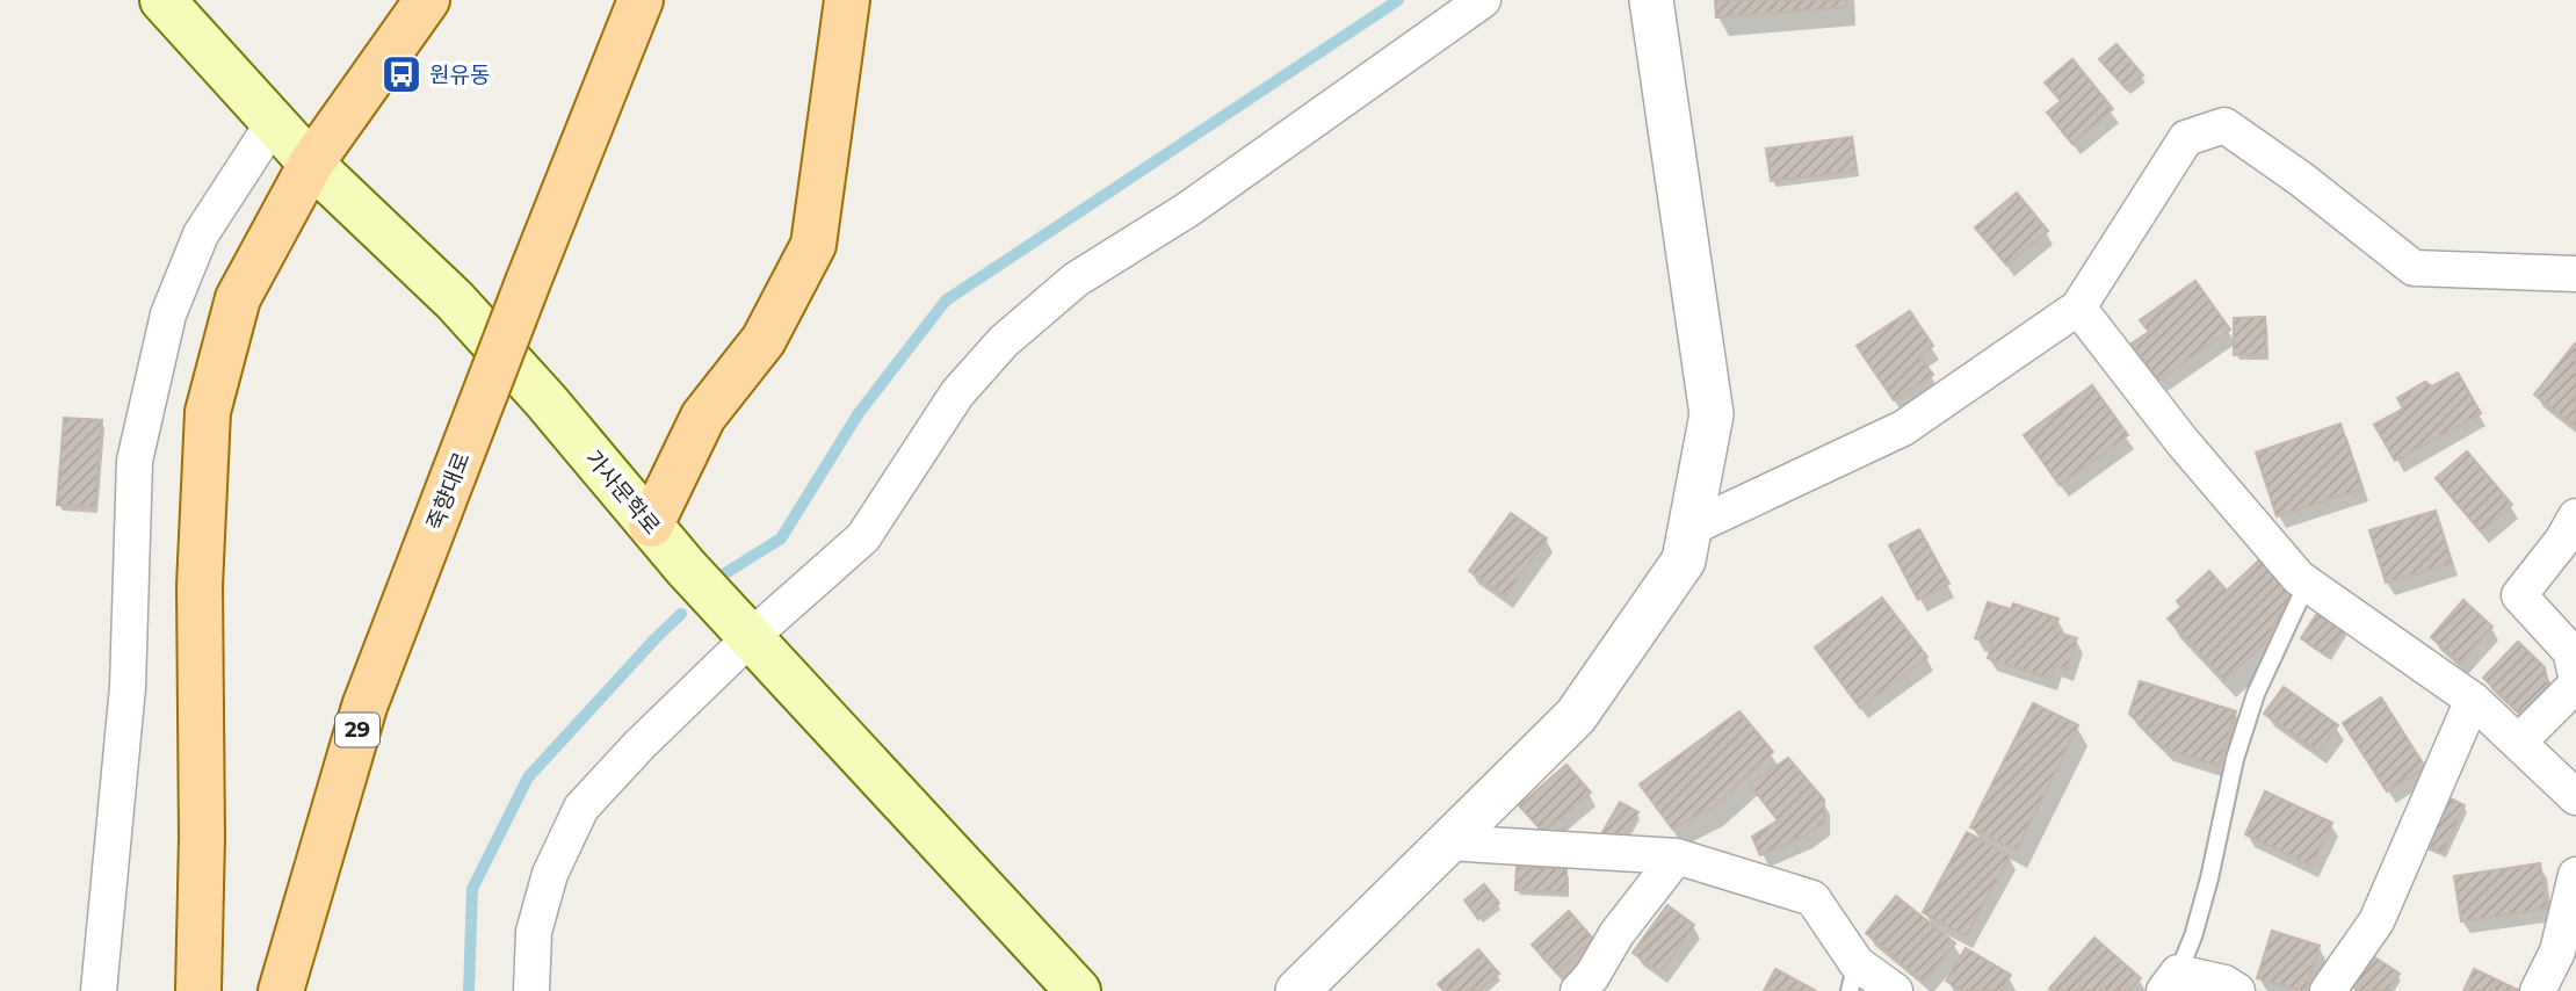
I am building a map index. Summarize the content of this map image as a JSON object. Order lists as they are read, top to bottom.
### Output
{
  "streets": {
    "main road": ["죽향대로", "가사문학로", "29"]
  },
  "places": {
    "bus stop": ["원유동"]
  }
}
